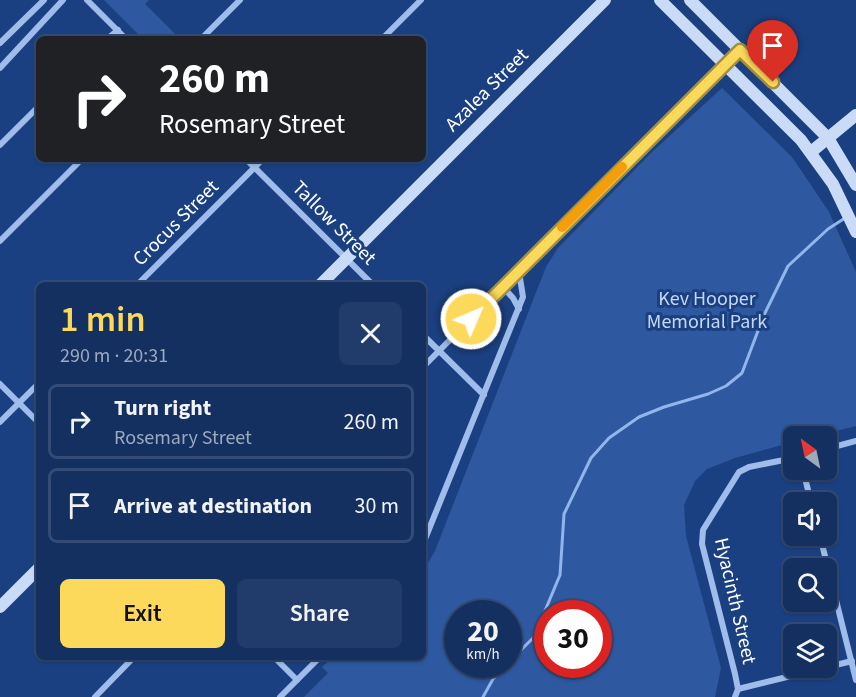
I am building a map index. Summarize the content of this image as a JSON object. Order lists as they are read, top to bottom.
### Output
{
  "streets": {
    "main road": ["Azalea Street"],
    "street": ["Crocus Street", "Tallow Street", "Hyacinth Street"]
  },
  "crossings": [
    ["Azalea Street", "Tallow Street"],
    ["Crocus Street", "Tallow Street"]
  ],
  "parks": ["Kev Hooper Memorial Park"],
  "north": "top left",
  "page": {
    "turn": ["260 m", "Rosemary Street"],
    "heading": ["1 min", "290 m · 20:31"],
    "list": [
      {
        "name": "Turn right",
        "note": "Rosemary Street",
        "value": "260 m"
      },
      {
        "name": "Arrive at destination",
        "value": "30 m"
      }
    ],
    "buttons": ["Exit", "Share"],
    "speed": "20 km/h",
    "limit": "30"
  }
}
